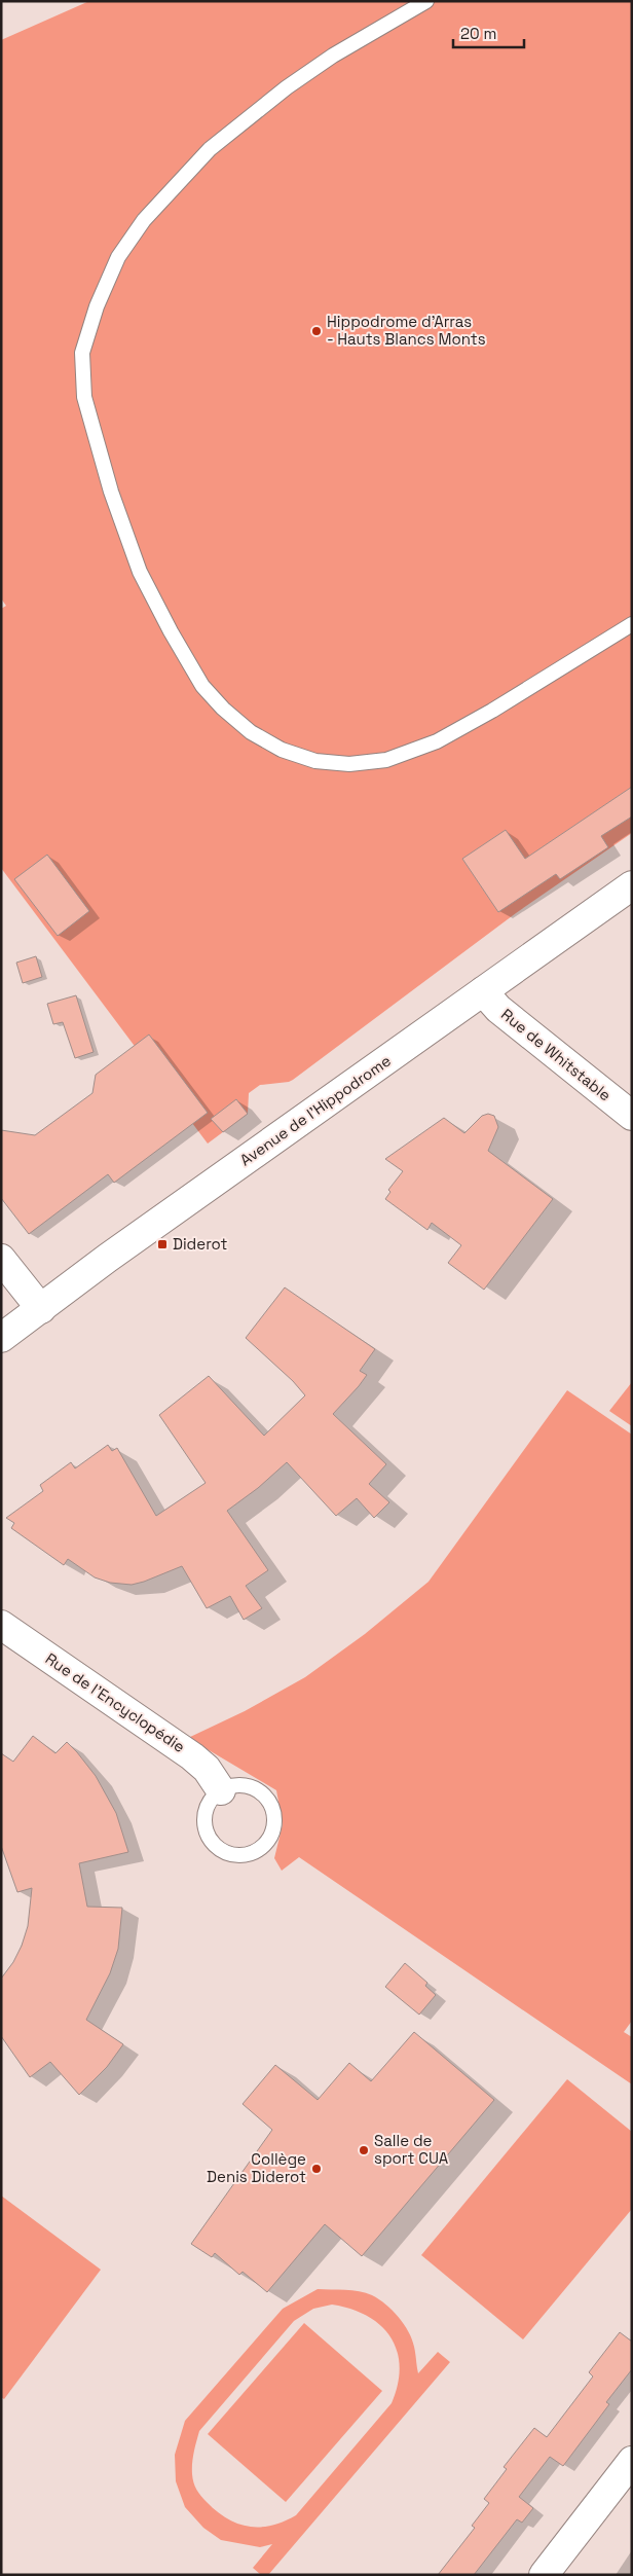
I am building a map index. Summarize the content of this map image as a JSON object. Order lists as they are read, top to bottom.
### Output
{
  "streets": {
    "street": ["Rue de Whitstable", "Avenue de l'Hippodrome", "Rue de l'Encyclopédie"]
  },
  "crossings": [
    ["Rue de Whitstable", "Avenue de l'Hippodrome"]
  ],
  "places": {
    "other": ["Hippodrome d'Arras - Hauts Blancs Monts", "Salle de sport CUA", "Collège Denis Diderot"],
    "transit": ["Diderot"]
  },
  "scale_bar": "20 m"
}
